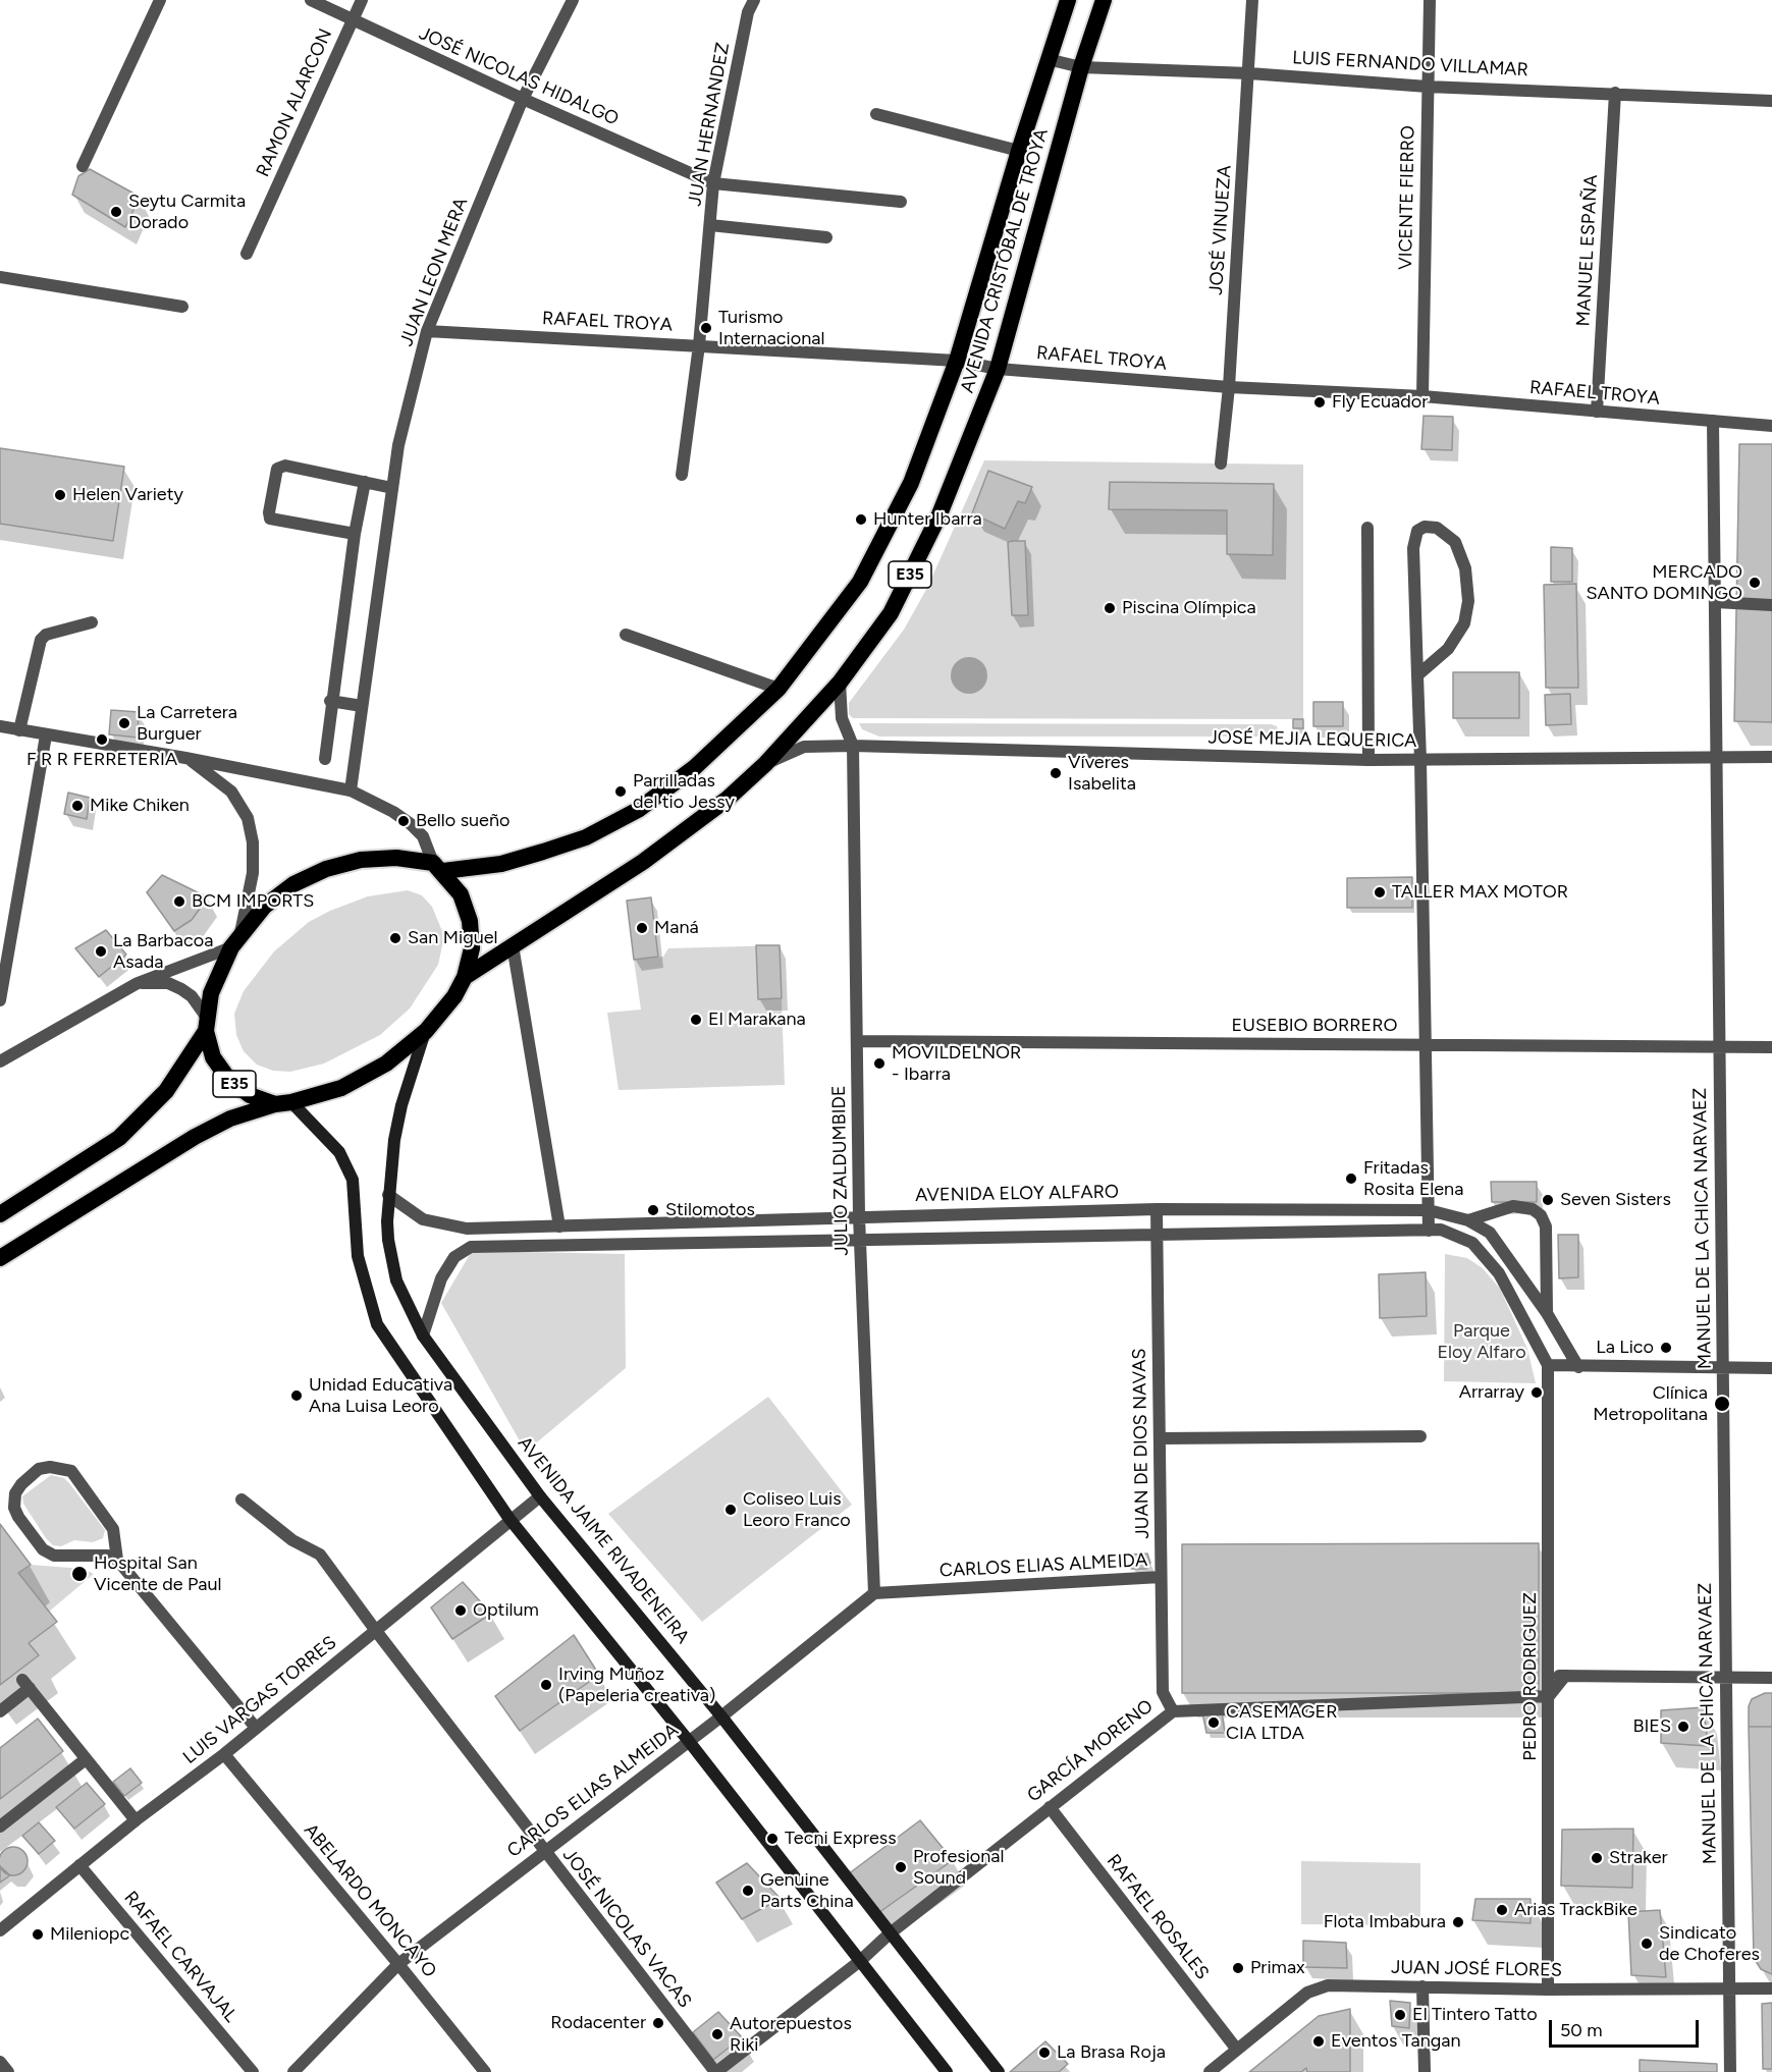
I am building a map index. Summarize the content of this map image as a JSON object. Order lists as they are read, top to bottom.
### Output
{
  "streets": {
    "highway": ["AVENIDA CRISTÓBAL DE TROYA", "E35"],
    "main road": ["AVENIDA JAIME RIVADENEIRA"],
    "street": [
      "LUIS FERNANDO VILLAMAR",
      "JOSÉ NICOLAS HIDALGO",
      "RAMON ALARCON",
      "JUAN HERNANDEZ",
      "VICENTE FIERRO",
      "JOSÉ VINUEZA",
      "MANUEL ESPAÑA",
      "JUAN LEON MERA",
      "RAFAEL TROYA",
      "JOSÉ MEJIA LEQUERICA",
      "EUSEBIO BORRERO",
      "JULIO ZALDUMBIDE",
      "AVENIDA ELOY ALFARO",
      "MANUEL DE LA CHICA NARVAEZ",
      "JUAN DE DIOS NAVAS",
      "CARLOS ELIAS ALMEIDA",
      "PEDRO RODRIGUEZ",
      "LUIS VARGAS TORRES",
      "GARCÍA MORENO",
      "ABELARDO MONCAYO",
      "RAFAEL ROSALES",
      "JOSÉ NICOLAS VACAS",
      "RAFAEL CARVAJAL",
      "JUAN JOSÉ FLORES"
    ]
  },
  "crossings": [
    ["LUIS FERNANDO VILLAMAR", "VICENTE FIERRO"],
    ["LUIS FERNANDO VILLAMAR", "JOSÉ VINUEZA"],
    ["LUIS FERNANDO VILLAMAR", "MANUEL ESPAÑA"],
    ["LUIS FERNANDO VILLAMAR", "AVENIDA CRISTÓBAL DE TROYA"],
    ["JOSÉ NICOLAS HIDALGO", "RAMON ALARCON"],
    ["JOSÉ NICOLAS HIDALGO", "JUAN HERNANDEZ"],
    ["JOSÉ NICOLAS HIDALGO", "JUAN LEON MERA"],
    ["JUAN HERNANDEZ", "RAFAEL TROYA"],
    ["VICENTE FIERRO", "RAFAEL TROYA"],
    ["JOSÉ VINUEZA", "RAFAEL TROYA"],
    ["MANUEL ESPAÑA", "RAFAEL TROYA"],
    ["AVENIDA CRISTÓBAL DE TROYA", "RAFAEL TROYA"],
    ["AVENIDA CRISTÓBAL DE TROYA", "E35"],
    ["AVENIDA CRISTÓBAL DE TROYA", "JOSÉ MEJIA LEQUERICA"],
    ["JUAN LEON MERA", "RAFAEL TROYA"],
    ["RAFAEL TROYA", "MANUEL DE LA CHICA NARVAEZ"],
    ["E35", "AVENIDA JAIME RIVADENEIRA"],
    ["JOSÉ MEJIA LEQUERICA", "JULIO ZALDUMBIDE"],
    ["JOSÉ MEJIA LEQUERICA", "MANUEL DE LA CHICA NARVAEZ"],
    ["EUSEBIO BORRERO", "JULIO ZALDUMBIDE"],
    ["EUSEBIO BORRERO", "MANUEL DE LA CHICA NARVAEZ"],
    ["JULIO ZALDUMBIDE", "AVENIDA ELOY ALFARO"],
    ["JULIO ZALDUMBIDE", "CARLOS ELIAS ALMEIDA"],
    ["AVENIDA ELOY ALFARO", "JUAN DE DIOS NAVAS"],
    ["AVENIDA ELOY ALFARO", "AVENIDA JAIME RIVADENEIRA"],
    ["MANUEL DE LA CHICA NARVAEZ", "JUAN JOSÉ FLORES"],
    ["JUAN DE DIOS NAVAS", "CARLOS ELIAS ALMEIDA"],
    ["JUAN DE DIOS NAVAS", "GARCÍA MORENO"],
    ["AVENIDA JAIME RIVADENEIRA", "CARLOS ELIAS ALMEIDA"],
    ["AVENIDA JAIME RIVADENEIRA", "LUIS VARGAS TORRES"],
    ["AVENIDA JAIME RIVADENEIRA", "GARCÍA MORENO"],
    ["CARLOS ELIAS ALMEIDA", "ABELARDO MONCAYO"],
    ["CARLOS ELIAS ALMEIDA", "JOSÉ NICOLAS VACAS"],
    ["PEDRO RODRIGUEZ", "GARCÍA MORENO"],
    ["PEDRO RODRIGUEZ", "JUAN JOSÉ FLORES"],
    ["LUIS VARGAS TORRES", "ABELARDO MONCAYO"],
    ["LUIS VARGAS TORRES", "JOSÉ NICOLAS VACAS"],
    ["LUIS VARGAS TORRES", "RAFAEL CARVAJAL"],
    ["GARCÍA MORENO", "RAFAEL ROSALES"],
    ["GARCÍA MORENO", "JOSÉ NICOLAS VACAS"],
    ["RAFAEL ROSALES", "JUAN JOSÉ FLORES"]
  ],
  "parks": ["Parque Eloy Alfaro"],
  "places": [
    "Seytu Carmita Dorado",
    "Turismo Internacional",
    "Fly Ecuador",
    "Helen Variety",
    "Hunter Ibarra",
    "MERCADO SANTO DOMINGO",
    "Piscina Olímpica",
    "La Carretera Burguer",
    "F R R FERRETERIA",
    "Víveres Isabelita",
    "Parrilladas del tio Jessy",
    "Mike Chiken",
    "Bello sueño",
    "TALLER MAX MOTOR",
    "BCM IMPORTS",
    "Maná",
    "San Miguel",
    "La Barbacoa Asada",
    "El Marakana",
    "MOVILDELNOR - Ibarra",
    "Fritadas Rosita Elena",
    "Seven Sisters",
    "Stilomotos",
    "La Lico",
    "Arrarray",
    "Unidad Educativa Ana Luisa Leoro",
    "Clínica Metropolitana",
    "Coliseo Luis Leoro Franco",
    "Hospital San Vicente de Paul",
    "Optilum",
    "Irving Muñoz (Papeleria creativa)",
    "CASEMAGER CIA LTDA",
    "BIES",
    "Tecni Express",
    "Straker",
    "Profesional Sound",
    "Genuine Parts China",
    "Arias TrackBike",
    "Flota Imbabura",
    "Mileniopc",
    "Sindicato de Choferes",
    "Primax",
    "El Tintero Tatto",
    "Rodacenter",
    "Autorepuestos Riki",
    "Eventos Tangan",
    "La Brasa Roja"
  ],
  "scale_bar": "50 m"
}
